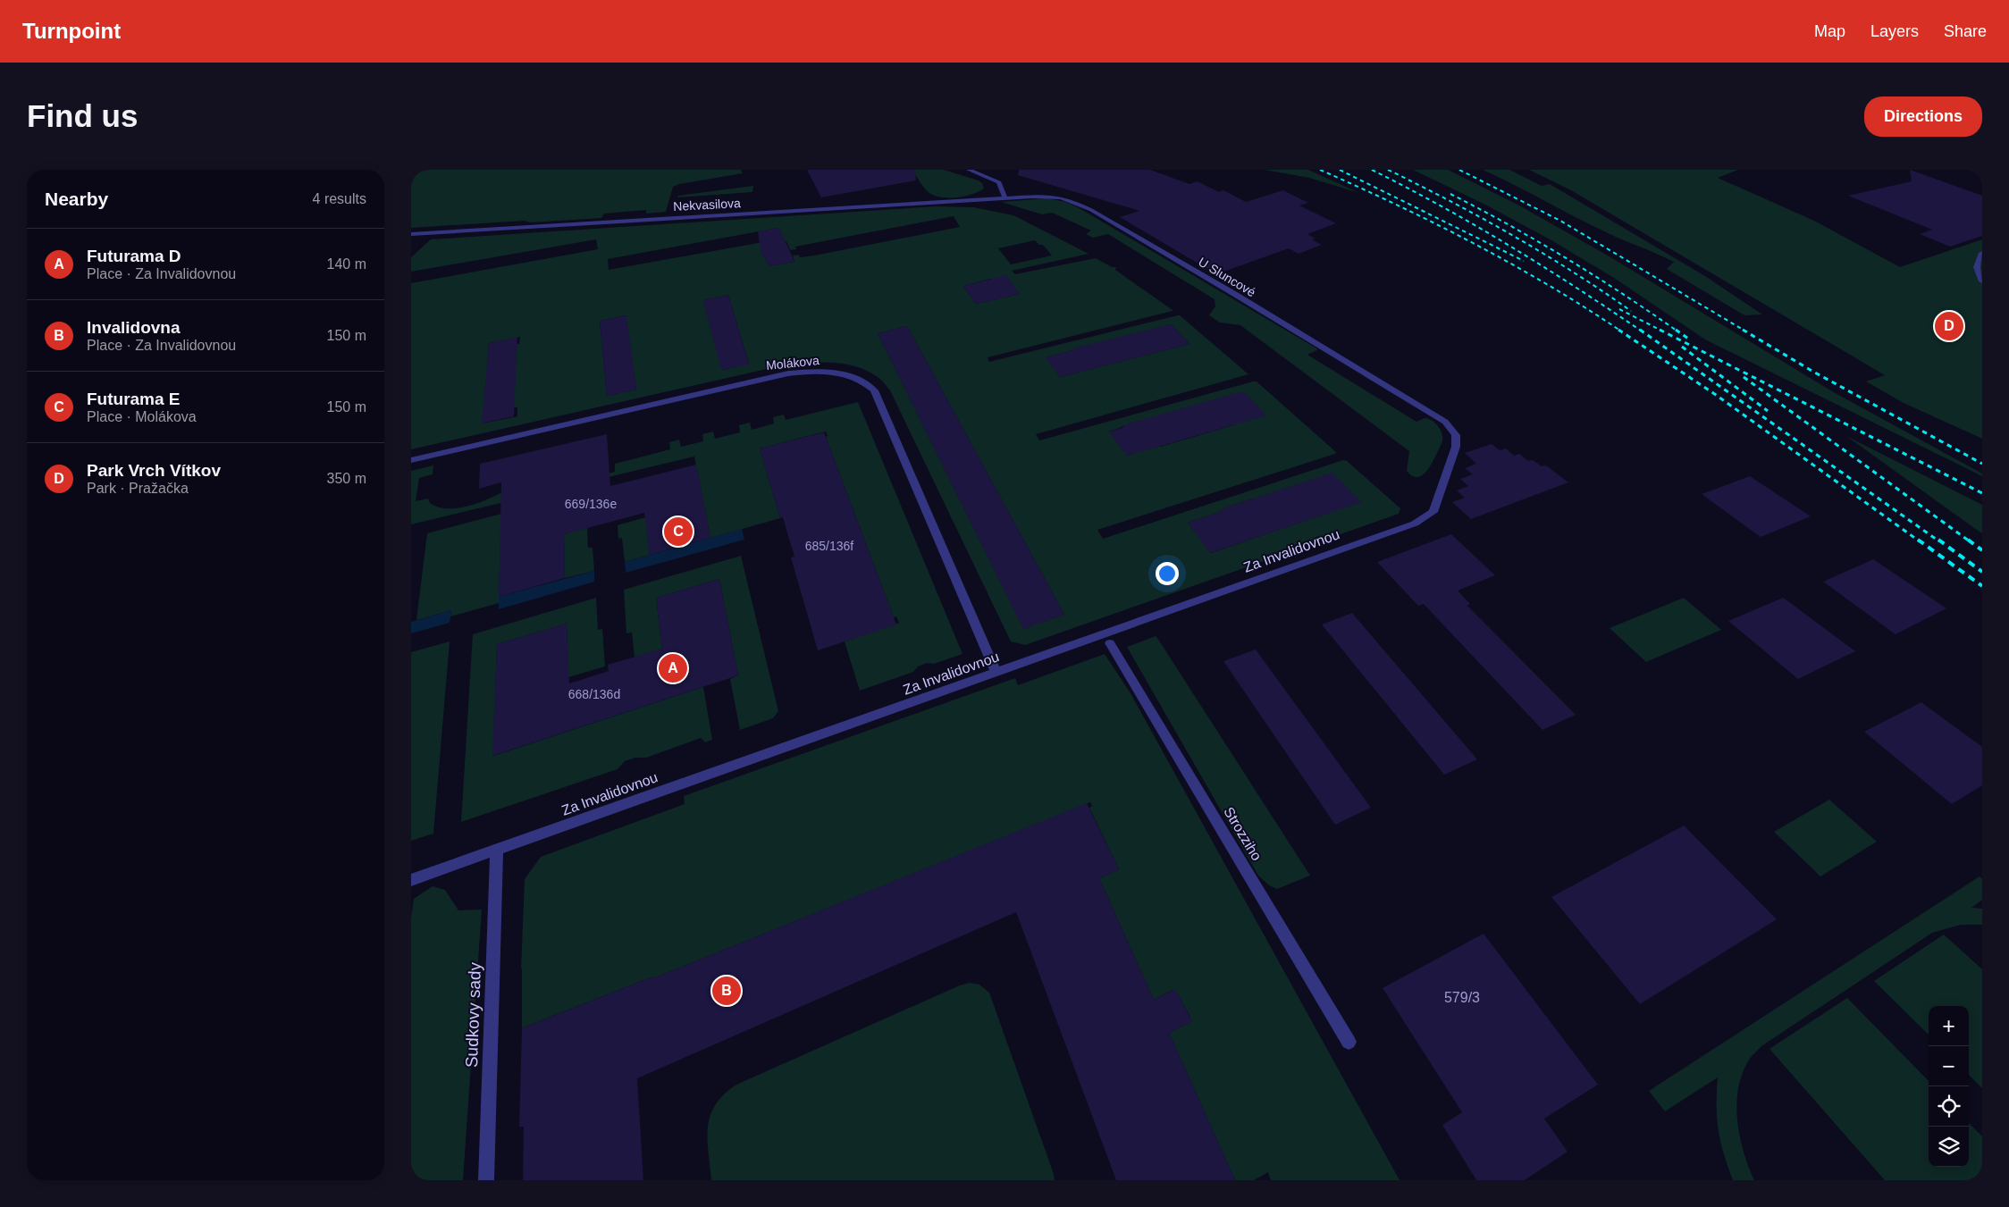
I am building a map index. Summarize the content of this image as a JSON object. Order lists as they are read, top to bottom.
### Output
{
  "streets": {
    "street": [
      "Nekvasilova",
      "U Sluncové",
      "Molákova",
      "Za Invalidovnou",
      "Strozziho",
      "Sudkovy sady"
    ]
  },
  "crossings": [
    ["Nekvasilova", "U Sluncové"],
    ["U Sluncové", "Za Invalidovnou"],
    ["Molákova", "Za Invalidovnou"],
    ["Za Invalidovnou", "Sudkovy sady"]
  ],
  "house_numbers": [
    "669/136e",
    "685/136f",
    "668/136d",
    "579/3"
  ],
  "page": {
    "header": "Turnpoint",
    "nav": ["Map", "Layers", "Share"],
    "buttons": "Directions",
    "title": "Find us",
    "heading": ["Nearby", "4 results"],
    "list": [
      {
        "mark": "A",
        "name": "Futurama D",
        "note": "Place · Za Invalidovnou",
        "value": "140 m"
      },
      {
        "mark": "B",
        "name": "Invalidovna",
        "note": "Place · Za Invalidovnou",
        "value": "150 m"
      },
      {
        "mark": "C",
        "name": "Futurama E",
        "note": "Place · Molákova",
        "value": "150 m"
      },
      {
        "mark": "D",
        "name": "Park Vrch Vítkov",
        "note": "Park · Pražačka",
        "value": "350 m"
      }
    ],
    "pins": [
      "D",
      "C",
      "A",
      "B"
    ],
    "map_buttons": ["+", "−"]
  }
}
